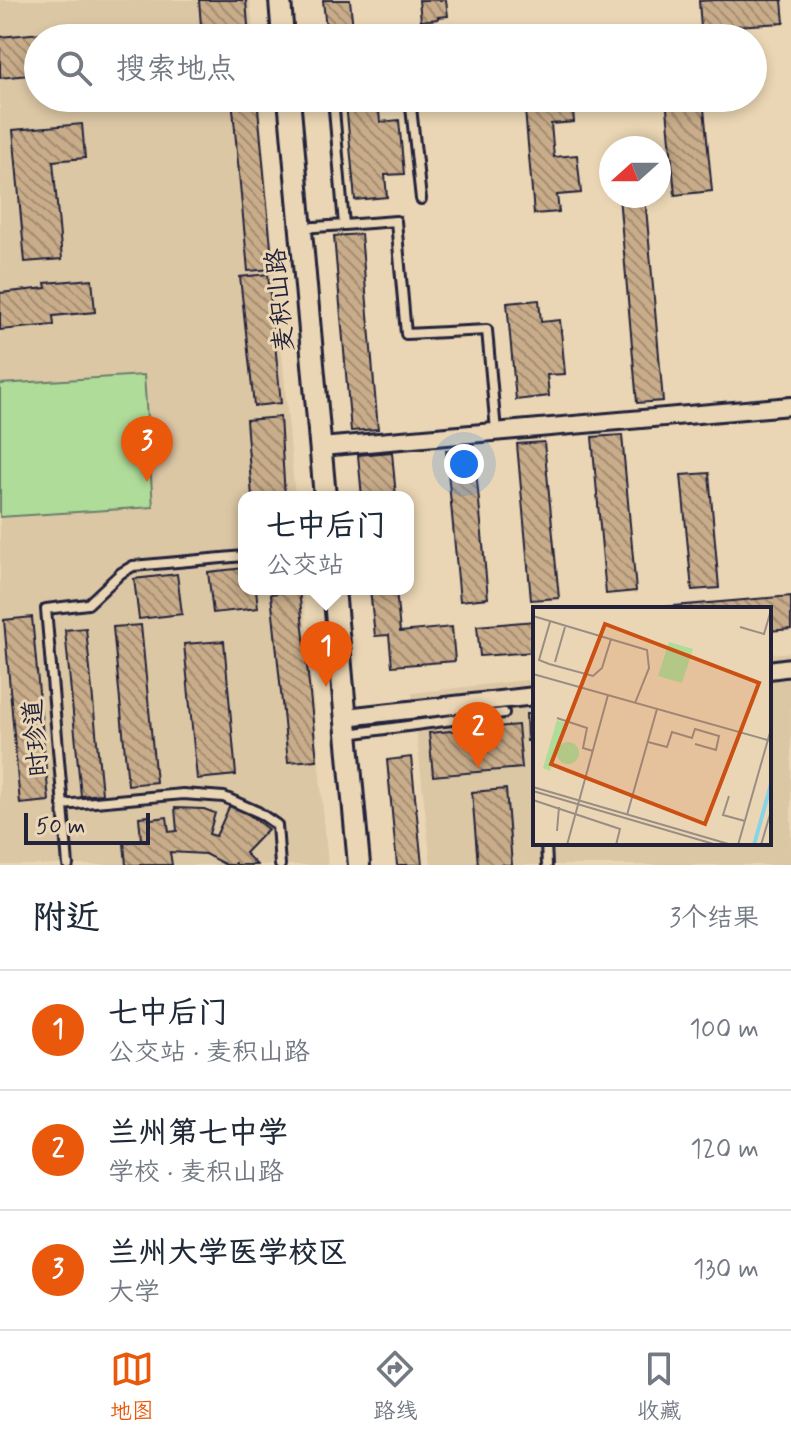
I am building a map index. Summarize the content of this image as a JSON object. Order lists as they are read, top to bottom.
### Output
{
  "streets": {
    "street": ["麦积山路"],
    "lane": ["时珍道"]
  },
  "scale_bar": "50 m",
  "north": "left",
  "page": {
    "search": "搜索地点",
    "pins": ["3", "1", "2"],
    "popup": ["七中后门", "公交站"],
    "scale": "50 m",
    "heading": ["附近", "3个结果"],
    "list": [
      {
        "mark": "1",
        "name": "七中后门",
        "note": "公交站 · 麦积山路",
        "value": "100 m"
      },
      {
        "mark": "2",
        "name": "兰州第七中学",
        "note": "学校 · 麦积山路",
        "value": "120 m"
      },
      {
        "mark": "3",
        "name": "兰州大学医学校区",
        "note": "大学",
        "value": "130 m"
      }
    ],
    "nav": ["地图", "路线", "收藏"]
  }
}
